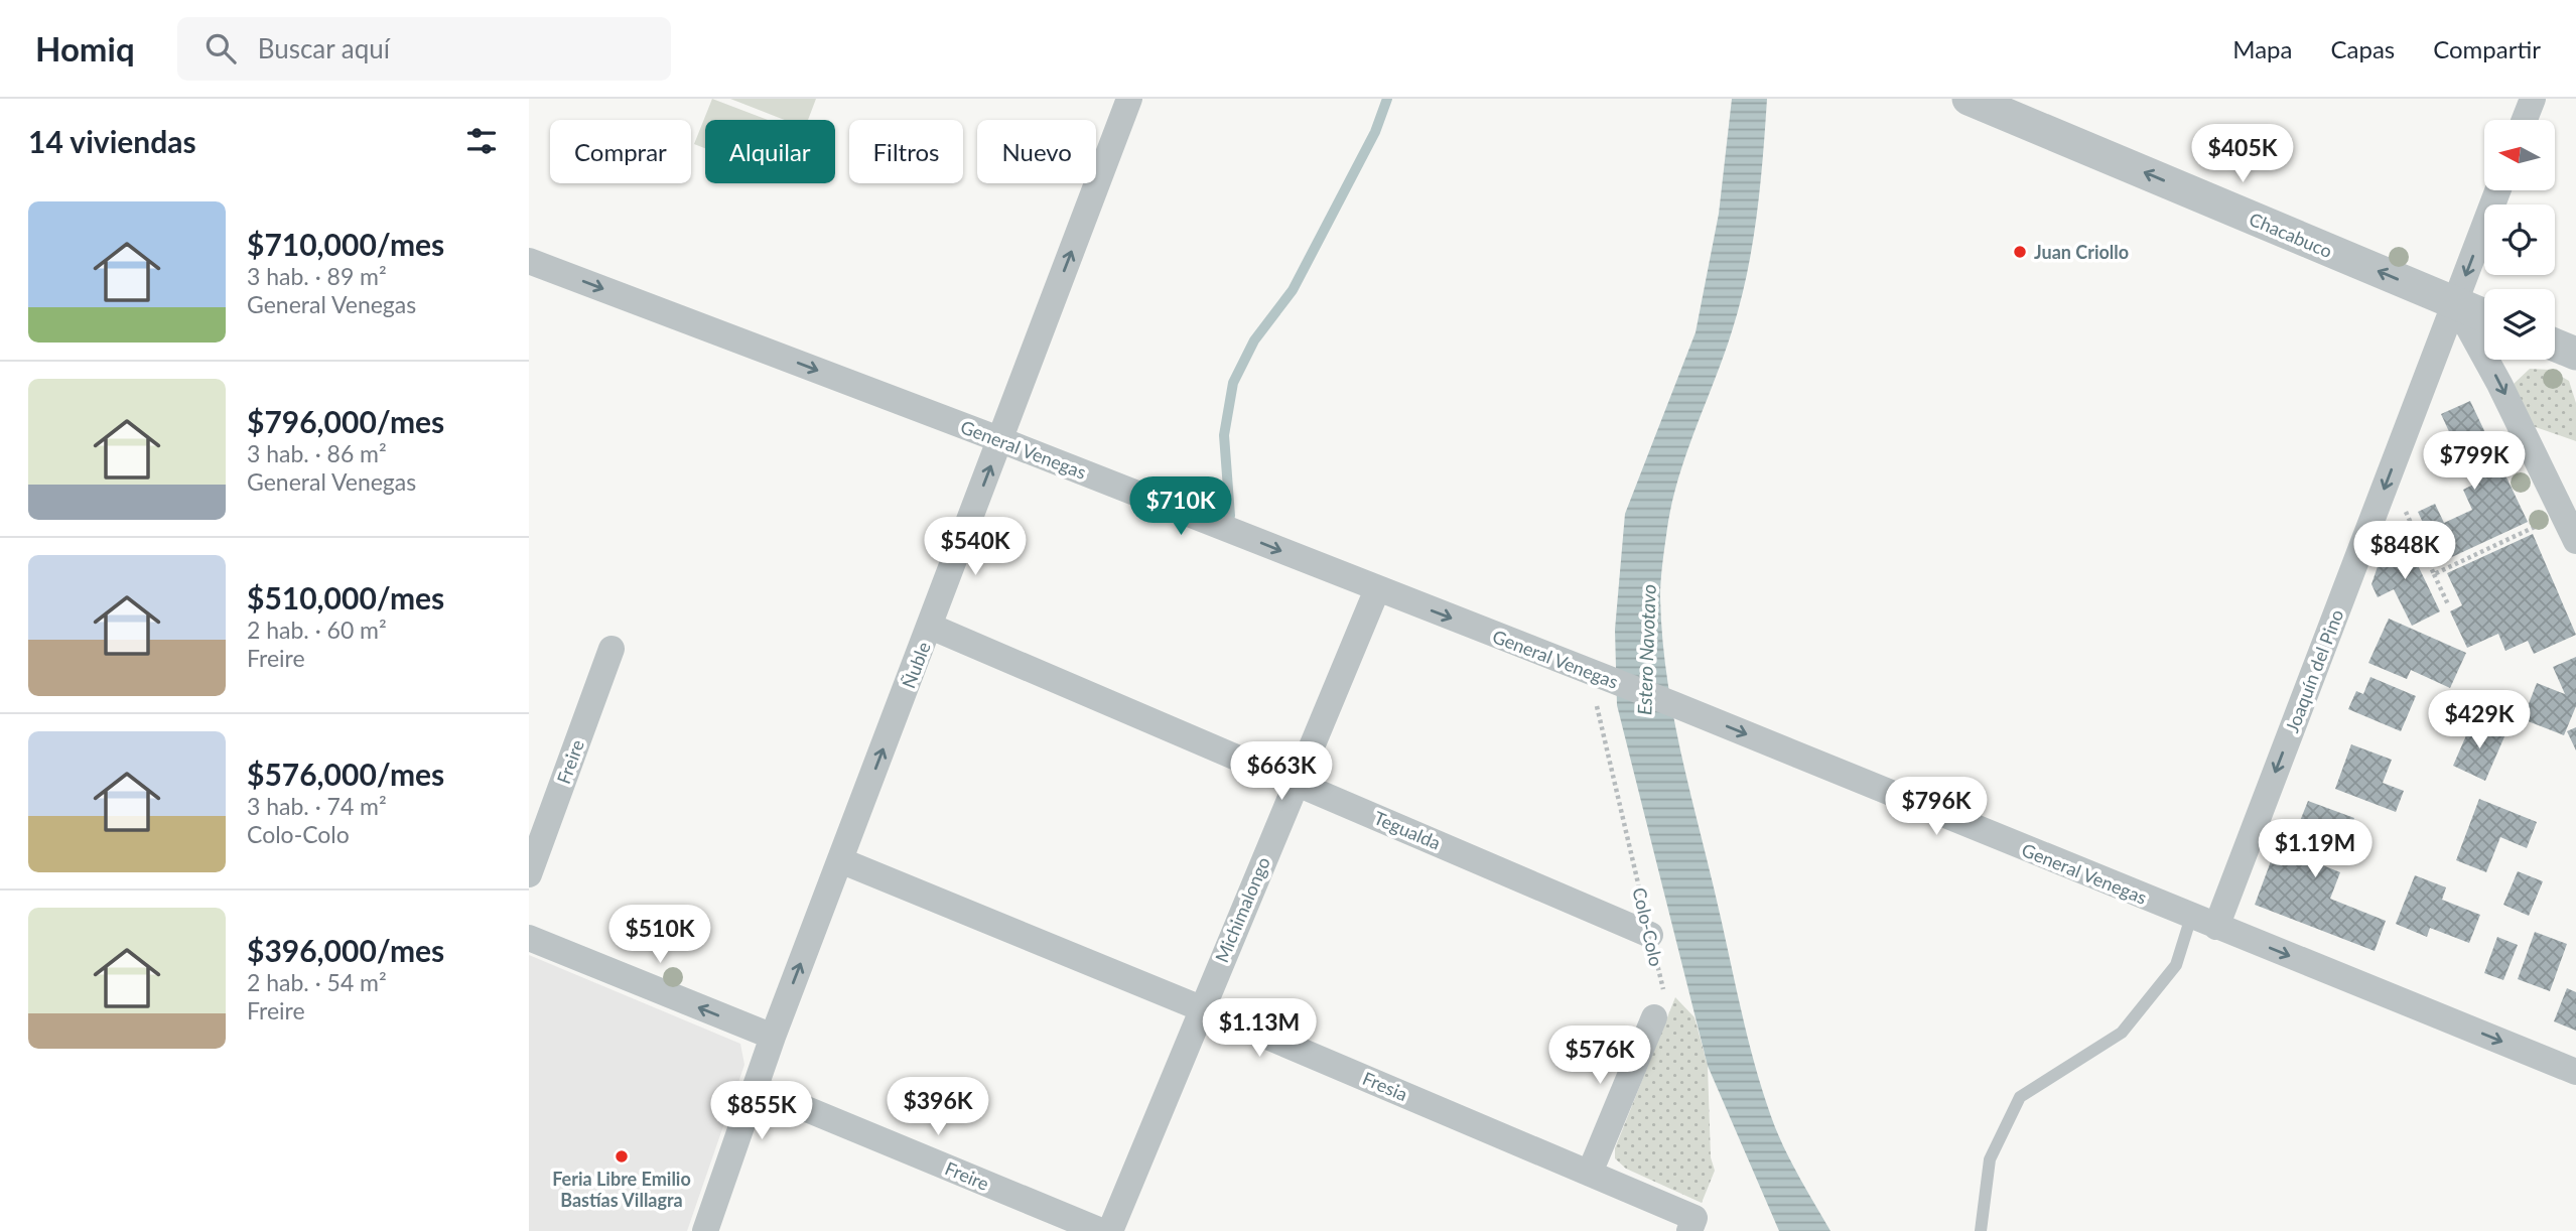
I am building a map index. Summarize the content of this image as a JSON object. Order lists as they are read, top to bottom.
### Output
{
  "streets": {
    "street": [
      "Chacabuco",
      "General Venegas",
      "Ñuble",
      "Joaquín del Pino",
      "Freire",
      "Tegualda",
      "Michimalongo",
      "Fresia"
    ],
    "path": ["Colo-Colo"]
  },
  "crossings": [
    ["Chacabuco", "Joaquín del Pino"],
    ["General Venegas", "Ñuble"],
    ["General Venegas", "Joaquín del Pino"],
    ["General Venegas", "Michimalongo"],
    ["General Venegas", "Colo-Colo"],
    ["Ñuble", "Freire"],
    ["Ñuble", "Tegualda"],
    ["Ñuble", "Fresia"],
    ["Tegualda", "Michimalongo"],
    ["Tegualda", "Colo-Colo"],
    ["Michimalongo", "Fresia"]
  ],
  "one_way": [
    "Chacabuco",
    "General Venegas",
    "Ñuble",
    "Joaquín del Pino"
  ],
  "water": ["Estero Navotavo"],
  "places": ["Juan Criollo", "Feria Libre Emilio Bastías Villagra"],
  "north": "left",
  "page": {
    "header": "Homiq",
    "search": "Buscar aquí",
    "nav": ["Mapa", "Capas", "Compartir"],
    "heading": "14 viviendas",
    "chip": [
      "Comprar",
      "Alquilar",
      "Filtros",
      "Nuevo"
    ],
    "price": [
      "$405K",
      "$799K",
      "$710K",
      "$540K",
      "$848K",
      "$429K",
      "$663K",
      "$796K",
      "$1.19M",
      "$510K",
      "$1.13M",
      "$576K",
      "$396K",
      "$855K"
    ],
    "list": [
      {
        "name": "$710,000/mes",
        "note": "3 hab. · 89 m² · General Venegas"
      },
      {
        "name": "$796,000/mes",
        "note": "3 hab. · 86 m² · General Venegas"
      },
      {
        "name": "$510,000/mes",
        "note": "2 hab. · 60 m² · Freire"
      },
      {
        "name": "$576,000/mes",
        "note": "3 hab. · 74 m² · Colo-Colo"
      },
      {
        "name": "$396,000/mes",
        "note": "2 hab. · 54 m² · Freire"
      }
    ]
  }
}
